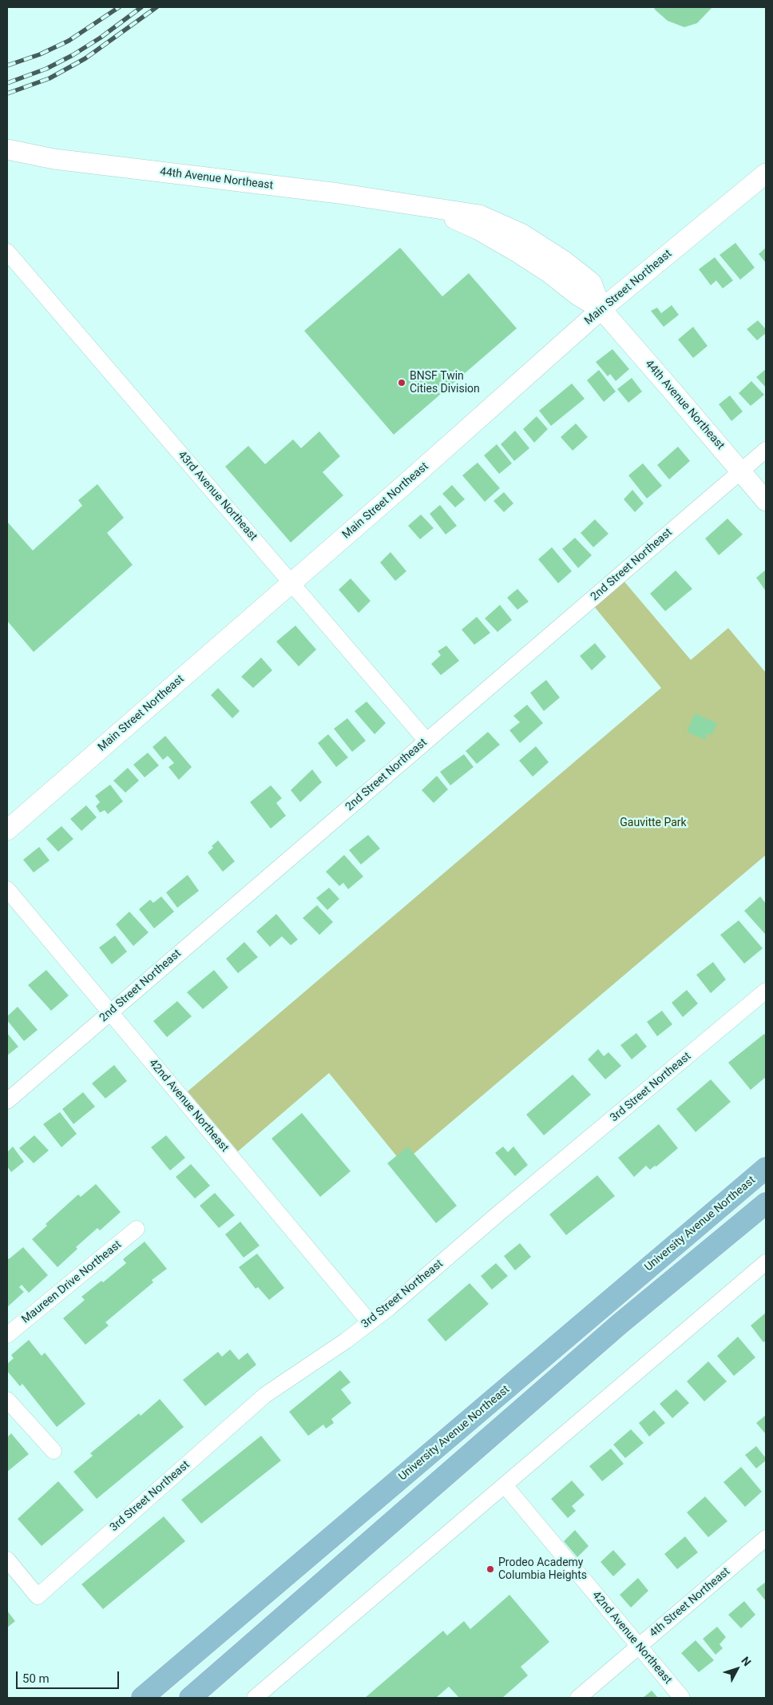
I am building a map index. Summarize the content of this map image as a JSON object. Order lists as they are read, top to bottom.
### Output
{
  "streets": {
    "main road": ["University Avenue Northeast"],
    "street": [
      "44th Avenue Northeast",
      "Main Street Northeast",
      "43rd Avenue Northeast",
      "2nd Street Northeast",
      "3rd Street Northeast",
      "42nd Avenue Northeast",
      "Maureen Drive Northeast",
      "4th Street Northeast"
    ]
  },
  "crossings": [
    ["44th Avenue Northeast", "Main Street Northeast"],
    ["44th Avenue Northeast", "2nd Street Northeast"],
    ["Main Street Northeast", "43rd Avenue Northeast"],
    ["43rd Avenue Northeast", "2nd Street Northeast"],
    ["2nd Street Northeast", "42nd Avenue Northeast"],
    ["3rd Street Northeast", "42nd Avenue Northeast"],
    ["42nd Avenue Northeast", "4th Street Northeast"]
  ],
  "parks": ["Gauvitte Park"],
  "places": ["BNSF Twin Cities Division", "Prodeo Academy Columbia Heights"],
  "scale_bar": "50 m",
  "north": "top right"
}
